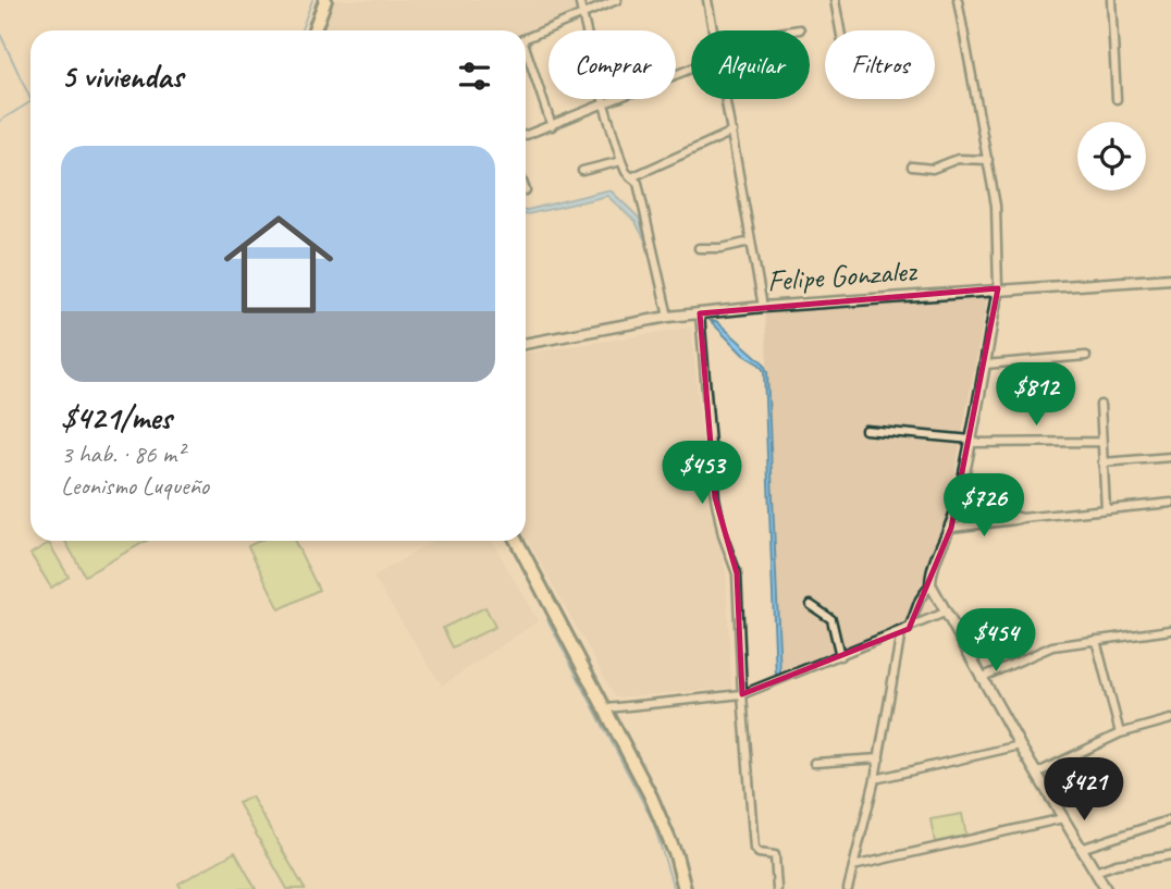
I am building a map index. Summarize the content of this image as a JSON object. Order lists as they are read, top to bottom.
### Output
{
  "streets": {
    "street": ["Felipe Gonzalez"]
  },
  "page": {
    "chip": ["Comprar", "Alquilar", "Filtros"],
    "heading": "5 viviendas",
    "list": [
      {
        "name": "$421/mes",
        "note": "3 hab. · 86 m² · Leonismo Luqueño"
      }
    ],
    "price": [
      "$812",
      "$453",
      "$726",
      "$454",
      "$421"
    ]
  }
}
